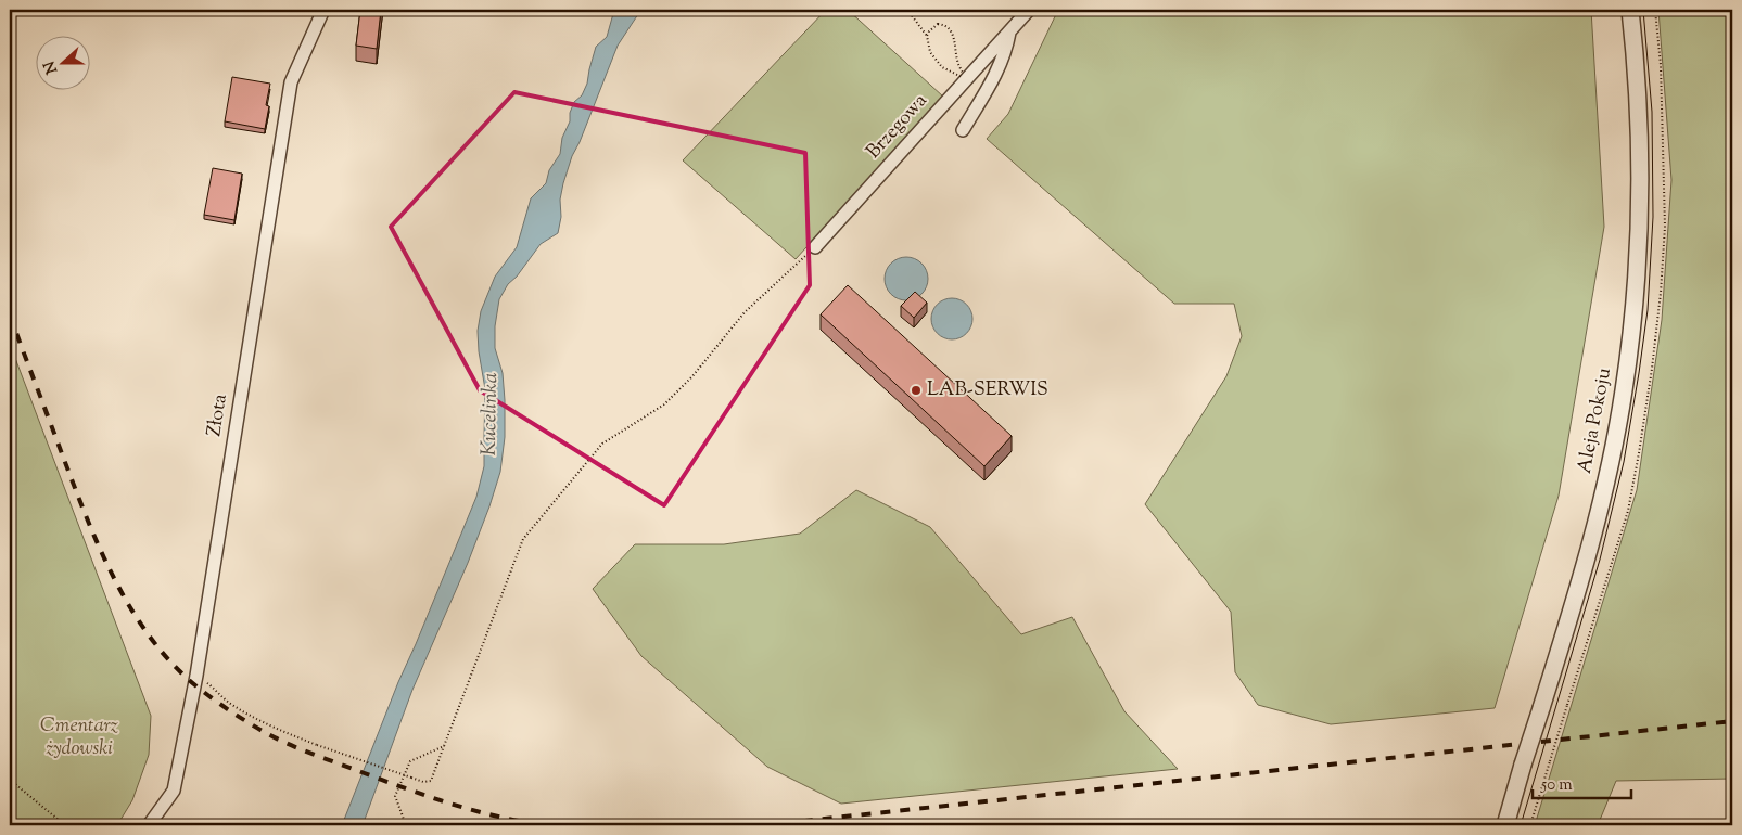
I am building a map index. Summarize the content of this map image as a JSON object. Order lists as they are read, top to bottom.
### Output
{
  "streets": {
    "street": ["Brzegowa", "Złota", "Aleja Pokoju"]
  },
  "water": ["Kucelinka"],
  "parks": ["Cmentarz żydowski"],
  "places": ["LAB-SERWIS"],
  "scale_bar": "50 m",
  "north": "left"
}
